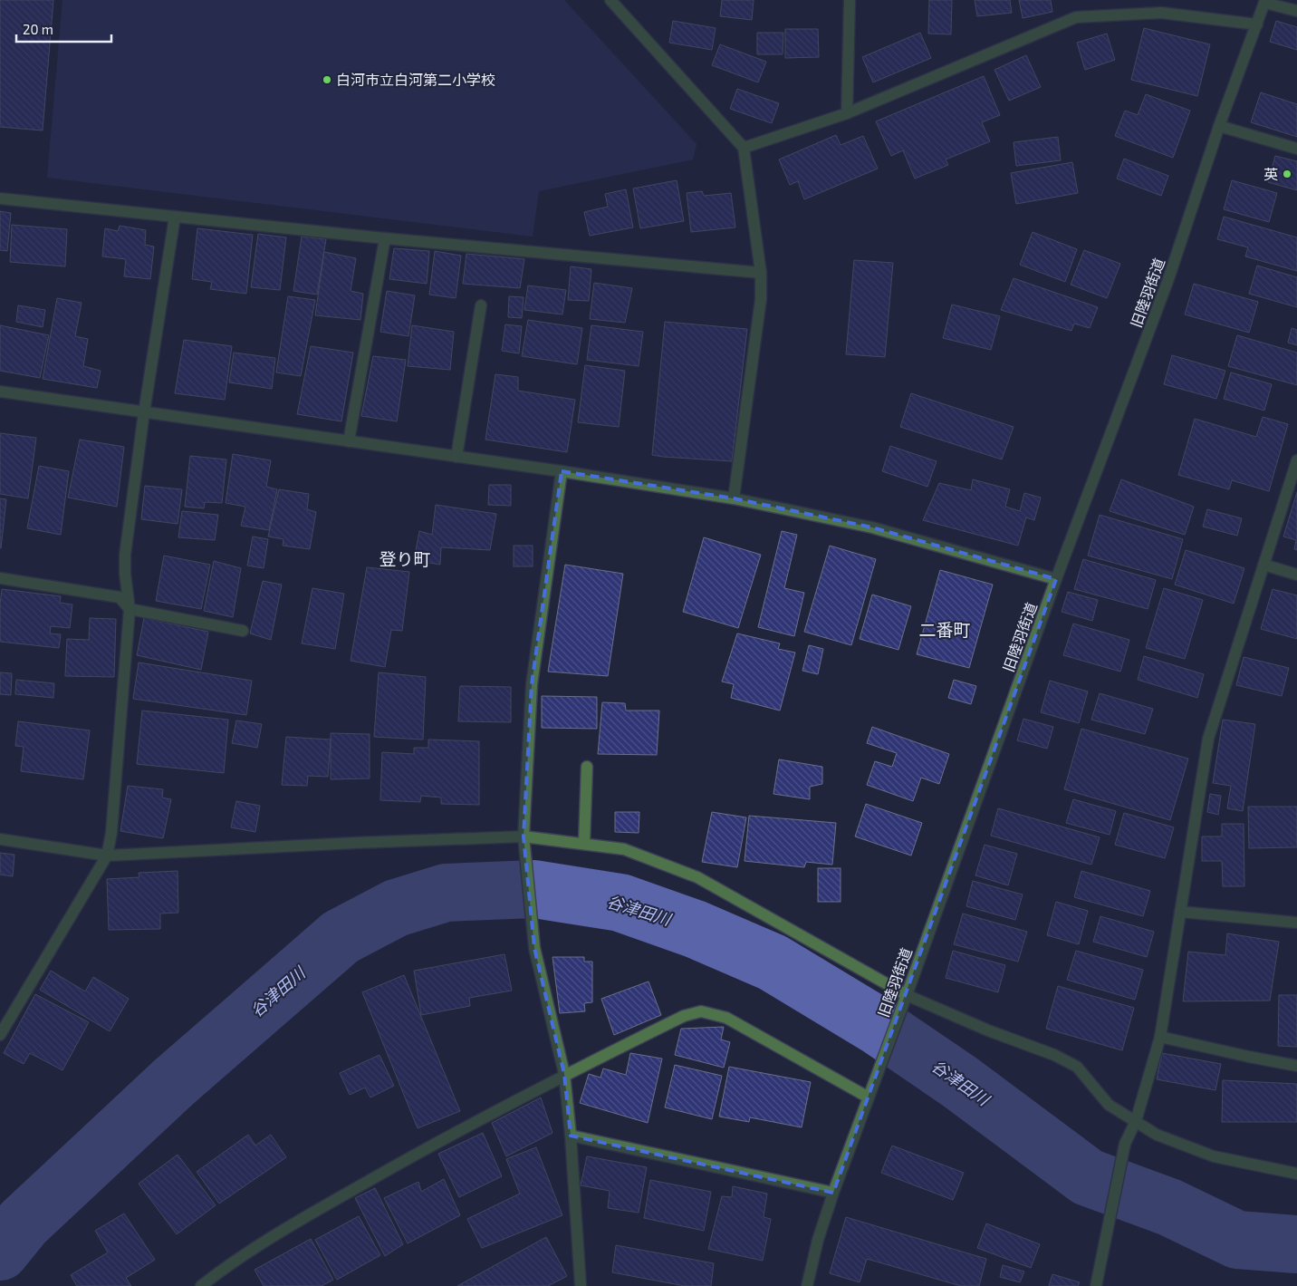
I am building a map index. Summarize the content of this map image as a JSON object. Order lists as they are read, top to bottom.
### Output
{
  "streets": {
    "street": ["旧陸羽街道"]
  },
  "districts": ["登り町", "二番町"],
  "water": ["谷津田川"],
  "places": ["白河市立白河第二小学校", "英"],
  "scale_bar": "20 m"
}
